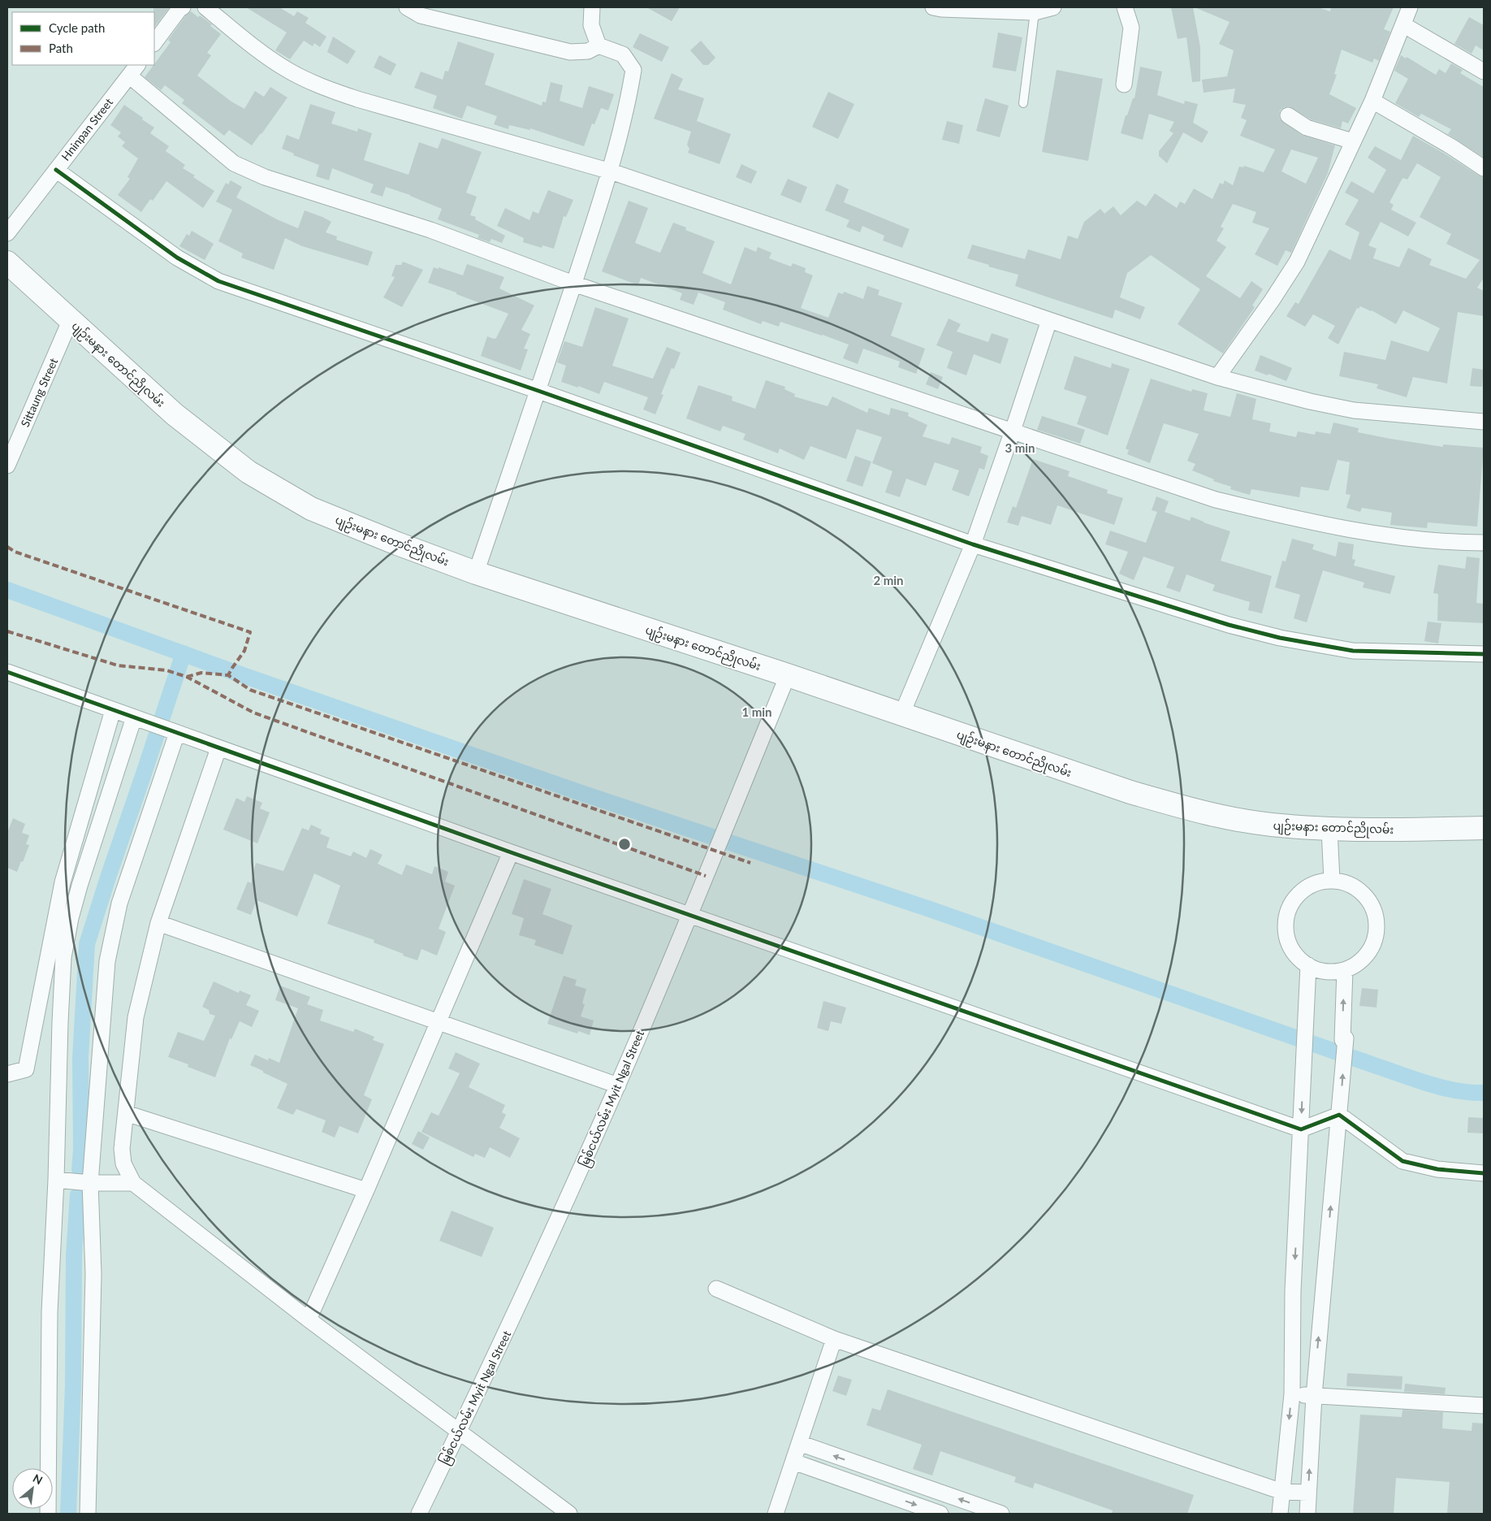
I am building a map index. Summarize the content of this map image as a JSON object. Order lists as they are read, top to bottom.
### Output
{
  "streets": {
    "main road": ["ပျဉ်းမနား တောင်ညိုလမ်း"],
    "street": ["Hninpan Street", "Sittaung Street", "မြစ်ငယ်လမ်း Myit Ngal Street"]
  },
  "crossings": [
    ["ပျဉ်းမနား တောင်ညိုလမ်း", "Sittaung Street"],
    ["ပျဉ်းမနား တောင်ညိုလမ်း", "မြစ်ငယ်လမ်း Myit Ngal Street"]
  ],
  "legend": ["Cycle path", "Path"],
  "north": "top right",
  "rings": ["3 min", "2 min", "1 min"]
}
